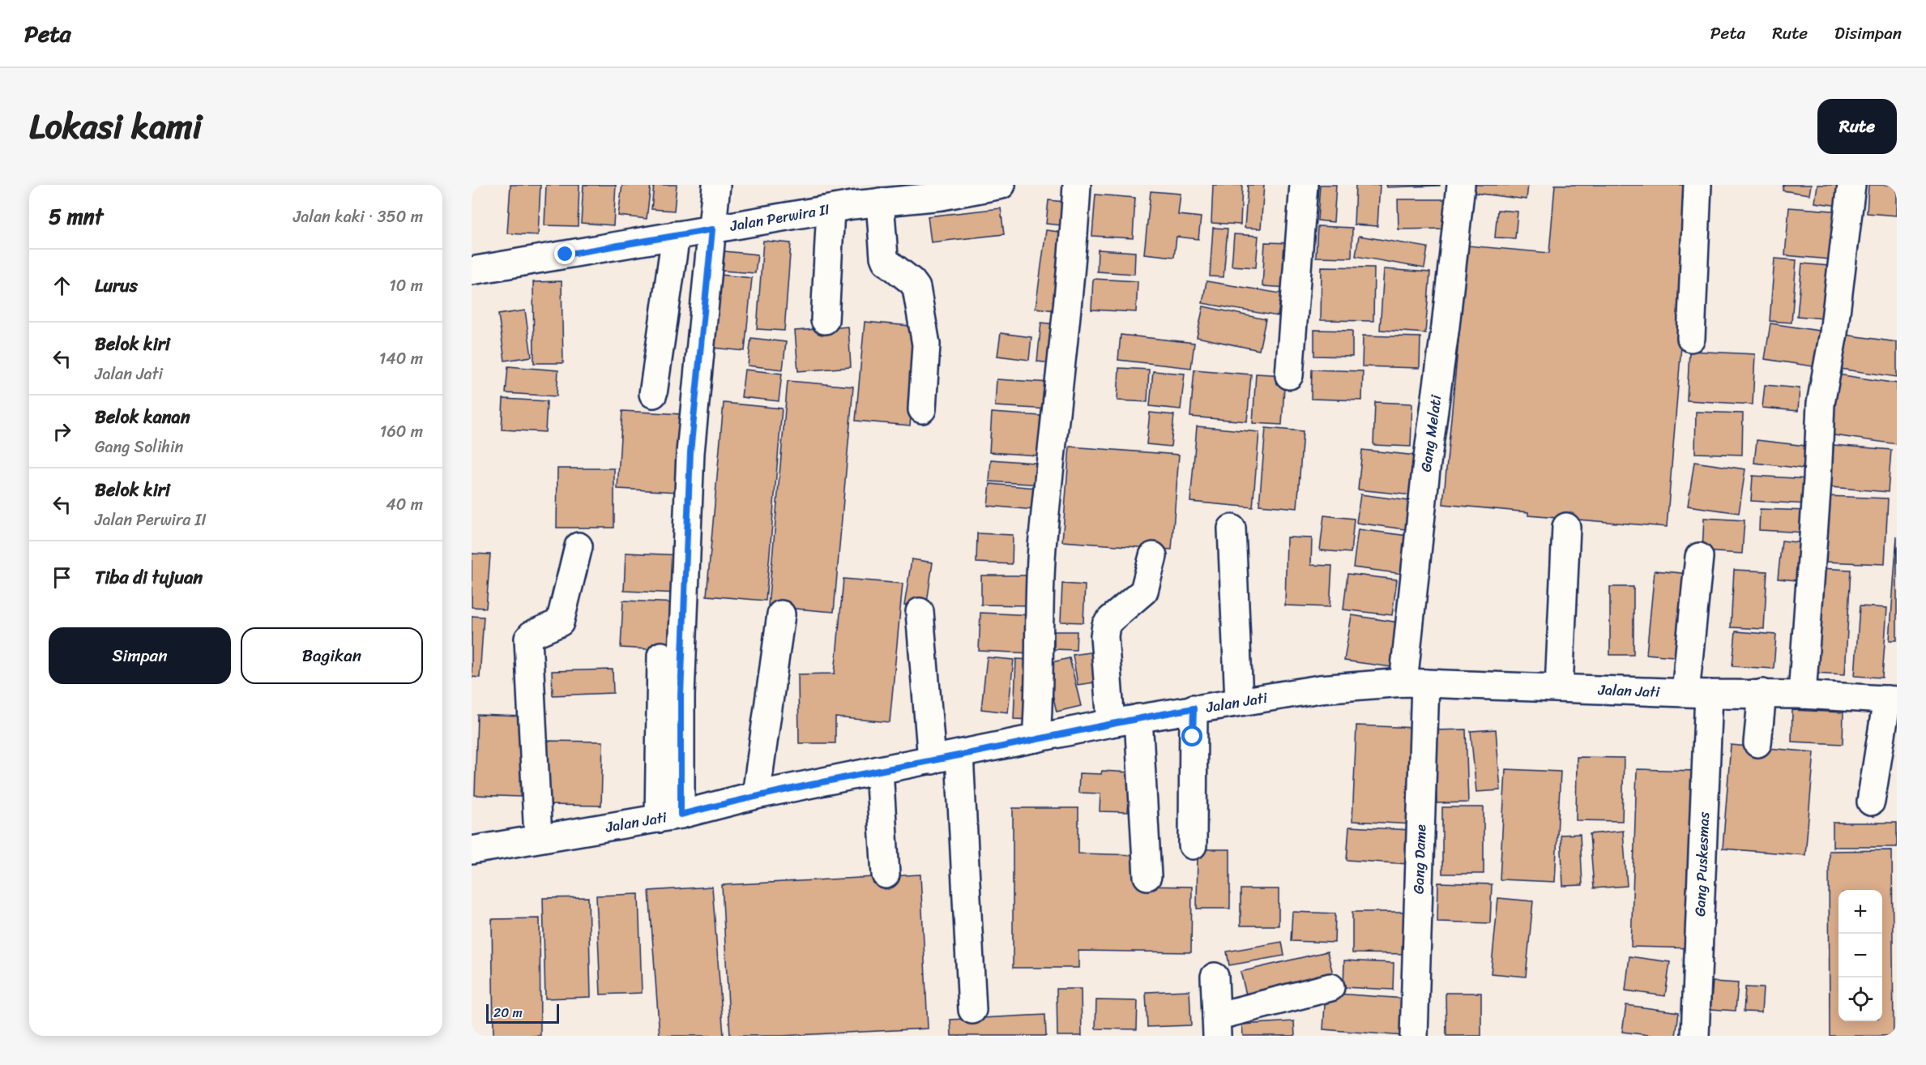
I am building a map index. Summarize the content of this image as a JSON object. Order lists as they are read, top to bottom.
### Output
{
  "streets": {
    "street": [
      "Jalan Perwira II",
      "Gang Melati",
      "Jalan Jati",
      "Gang Dame",
      "Gang Puskesmas"
    ]
  },
  "crossings": [
    ["Gang Melati", "Jalan Jati"],
    ["Gang Melati", "Gang Dame"],
    ["Jalan Jati", "Gang Dame"],
    ["Jalan Jati", "Gang Puskesmas"]
  ],
  "scale_bar": "20 m",
  "page": {
    "header": "Peta",
    "nav": ["Peta", "Rute", "Disimpan"],
    "title": "Lokasi kami",
    "buttons": [
      "Rute",
      ["Simpan", "Bagikan"]
    ],
    "heading": ["5 mnt", "Jalan kaki · 350 m"],
    "list": [
      ["Lurus", "10 m"],
      ["Belok kiri", "Jalan Jati", "140 m"],
      ["Belok kanan", "Gang Solihin", "160 m"],
      ["Belok kiri", "Jalan Perwira II", "40 m"],
      "Tiba di tujuan"
    ],
    "map_buttons": ["+", "−"],
    "scale": "20 m"
  }
}
